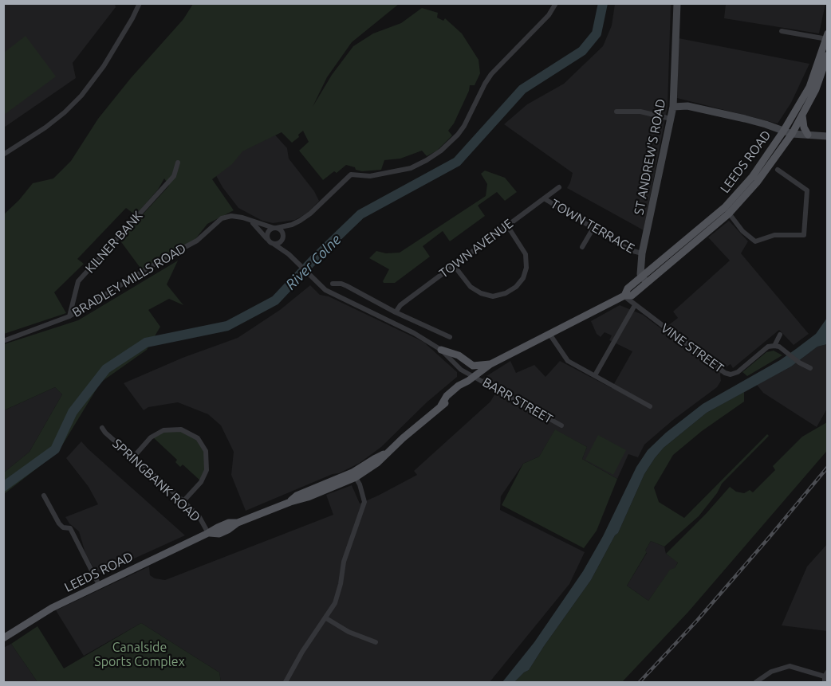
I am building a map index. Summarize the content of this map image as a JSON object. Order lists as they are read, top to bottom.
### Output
{
  "streets": {
    "main road": ["ST ANDREW'S ROAD", "LEEDS ROAD"],
    "street": [
      "TOWN TERRACE",
      "KILNER BANK",
      "TOWN AVENUE",
      "BRADLEY MILLS ROAD",
      "VINE STREET",
      "BARR STREET",
      "SPRINGBANK ROAD"
    ]
  },
  "crossings": [
    ["ST ANDREW'S ROAD", "LEEDS ROAD"],
    ["ST ANDREW'S ROAD", "TOWN TERRACE"],
    ["LEEDS ROAD", "VINE STREET"],
    ["LEEDS ROAD", "BARR STREET"],
    ["LEEDS ROAD", "SPRINGBANK ROAD"],
    ["TOWN TERRACE", "TOWN AVENUE"],
    ["KILNER BANK", "BRADLEY MILLS ROAD"]
  ],
  "water": ["River Colne"],
  "parks": ["Canalside Sports Complex"]
}
